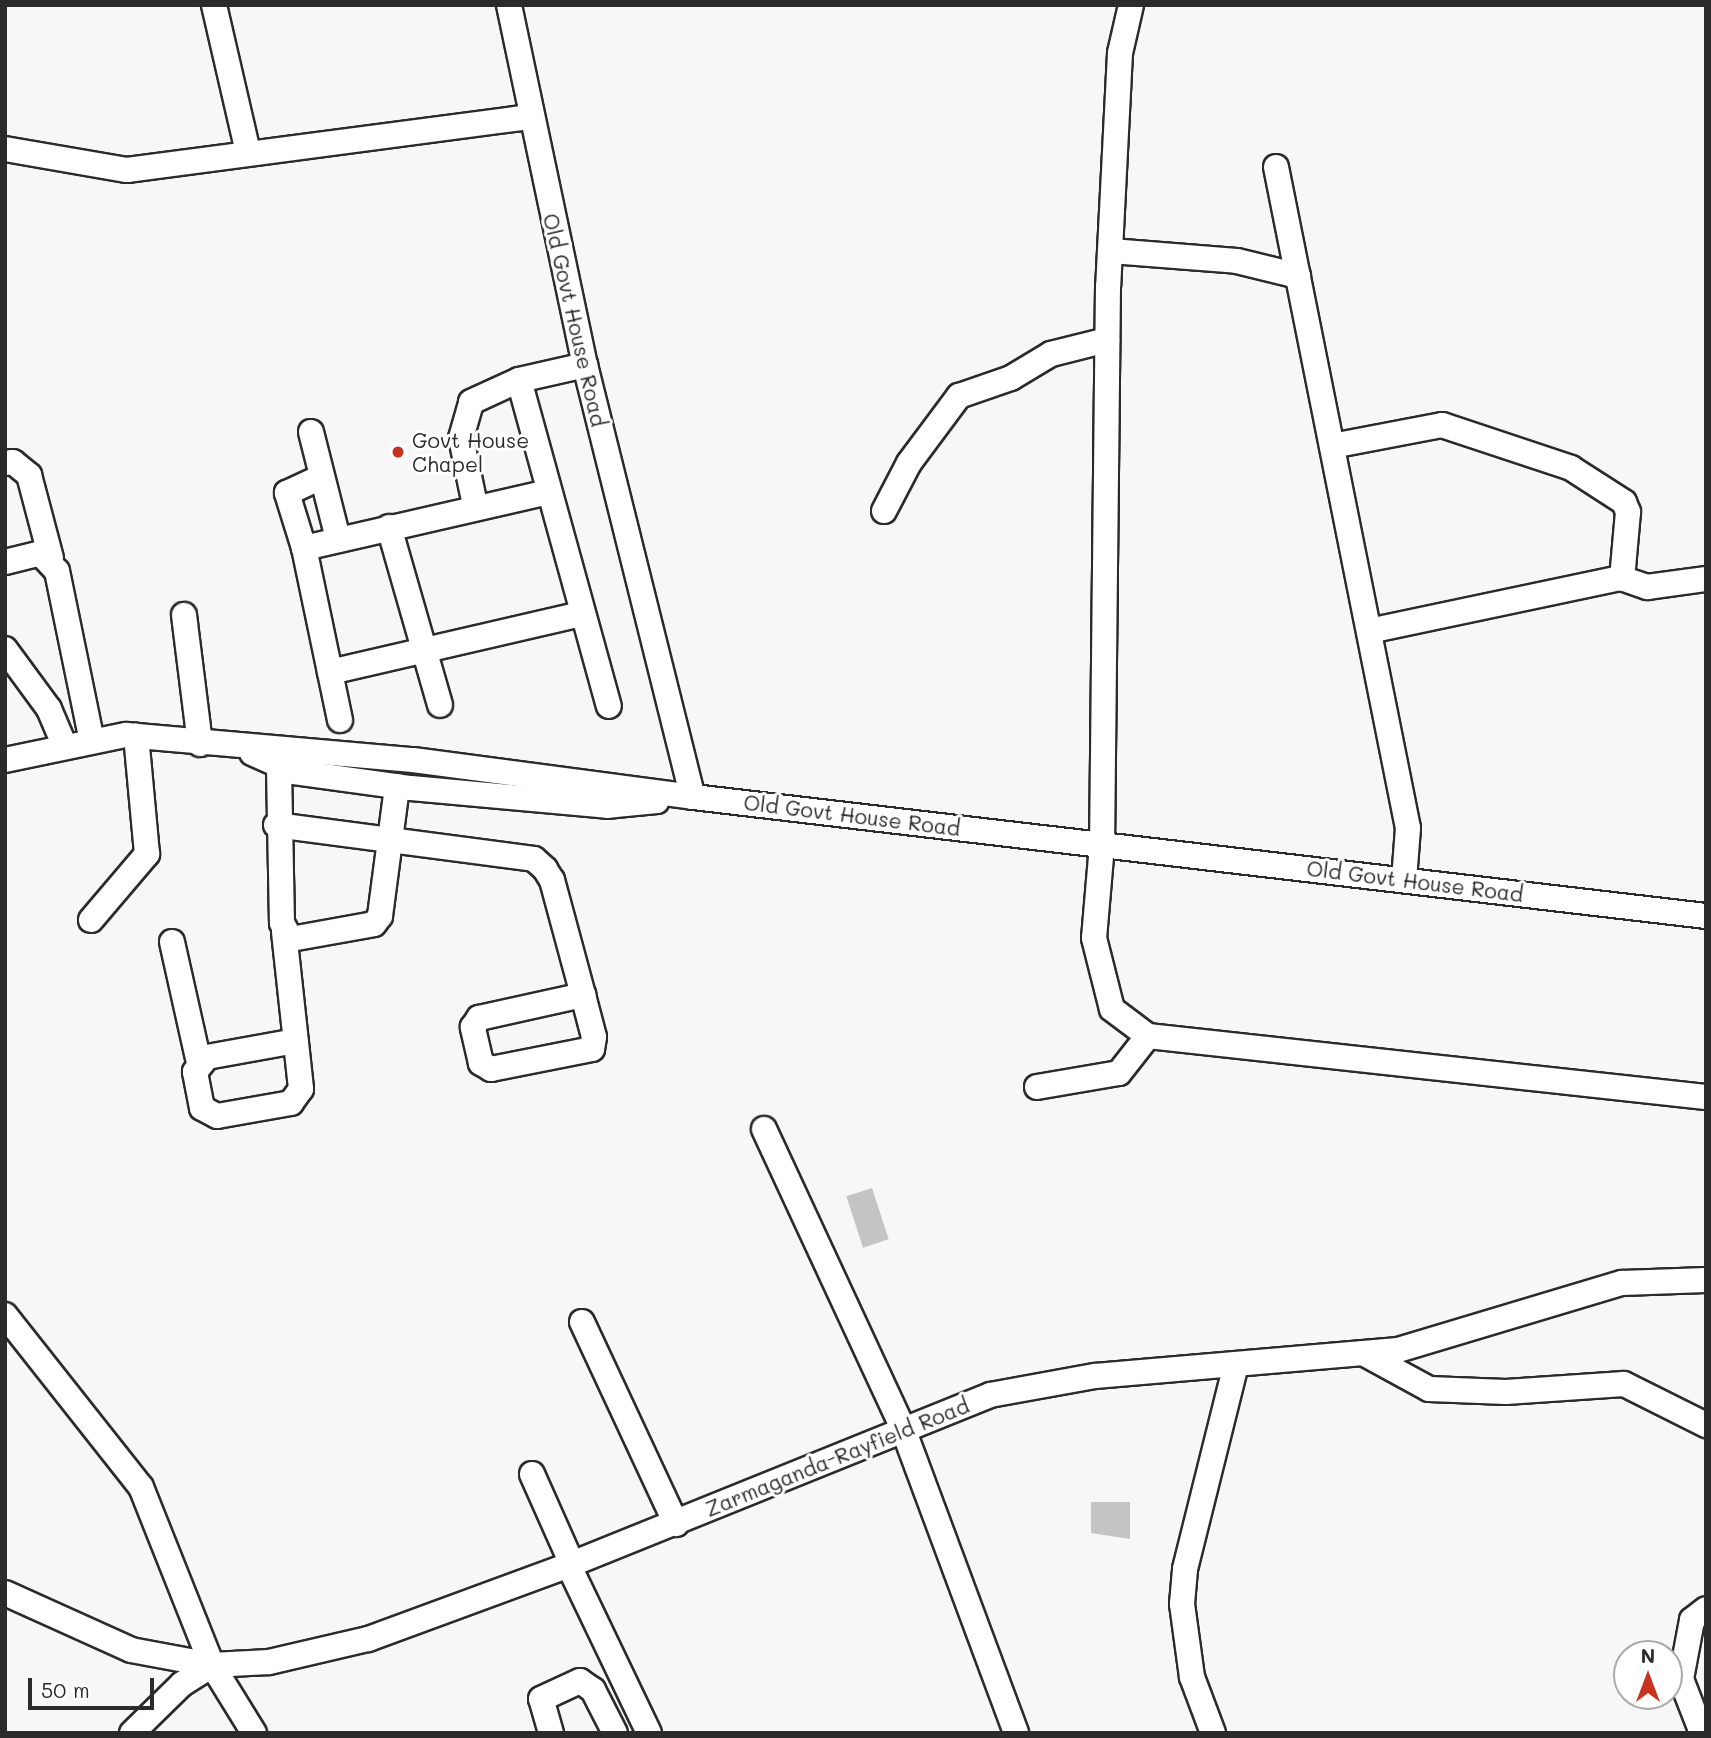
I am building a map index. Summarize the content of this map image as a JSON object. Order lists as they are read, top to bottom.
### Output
{
  "streets": {
    "street": ["Old Govt House Road", "Zarmaganda-Rayfield Road"]
  },
  "places": ["Govt House Chapel"],
  "scale_bar": "50 m",
  "north": "top"
}
